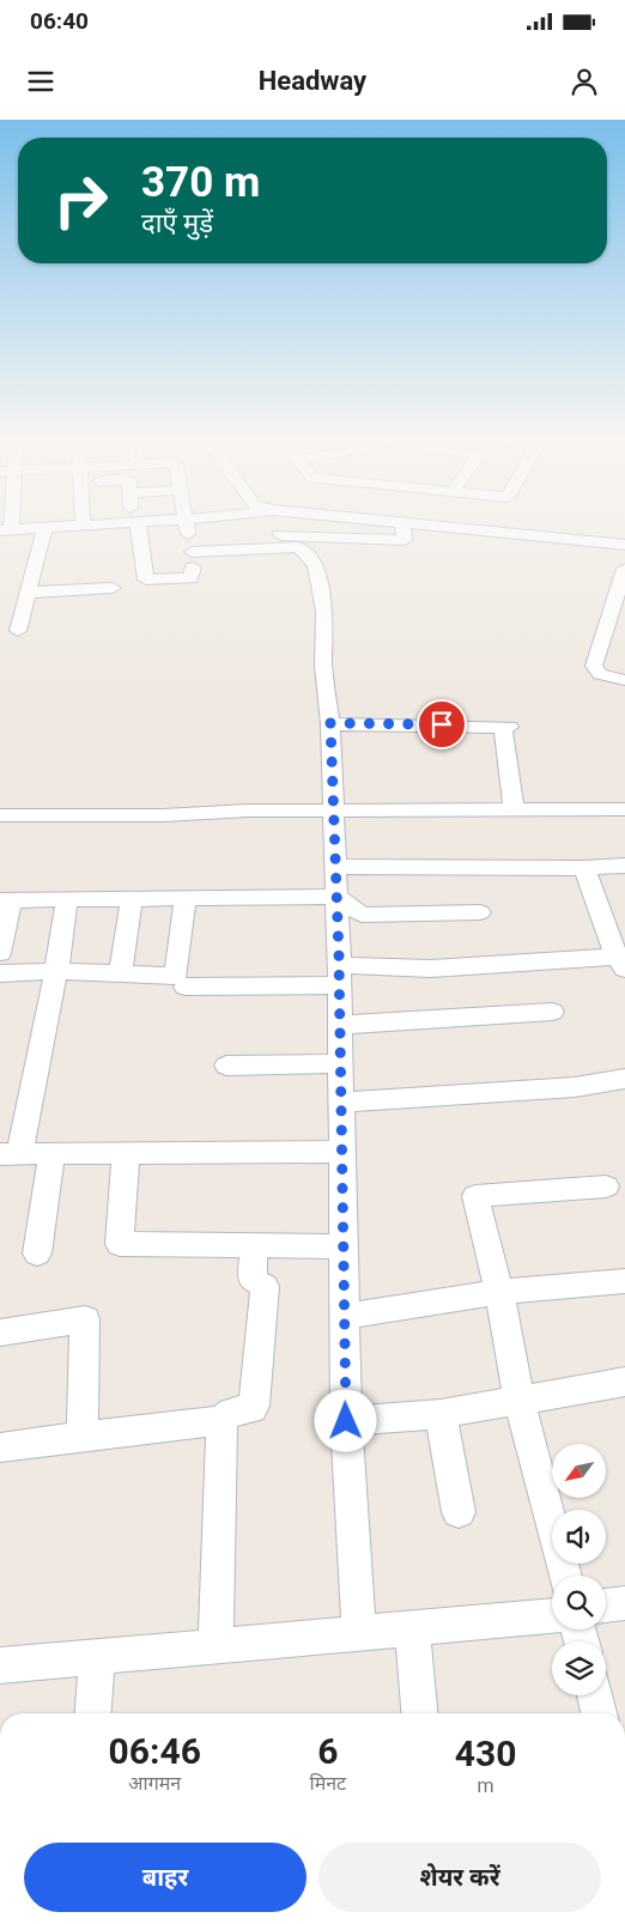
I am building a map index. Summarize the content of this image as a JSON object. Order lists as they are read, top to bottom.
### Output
{
  "north": "bottom left",
  "page": {
    "status": "06:40",
    "header": "Headway",
    "turn": ["370 m", "दाएँ मुड़ें"],
    "eta": [
      "06:46",
      "आगमन",
      "6",
      "मिनट",
      "430",
      "m"
    ],
    "buttons": ["बाहर", "शेयर करें"]
  }
}
